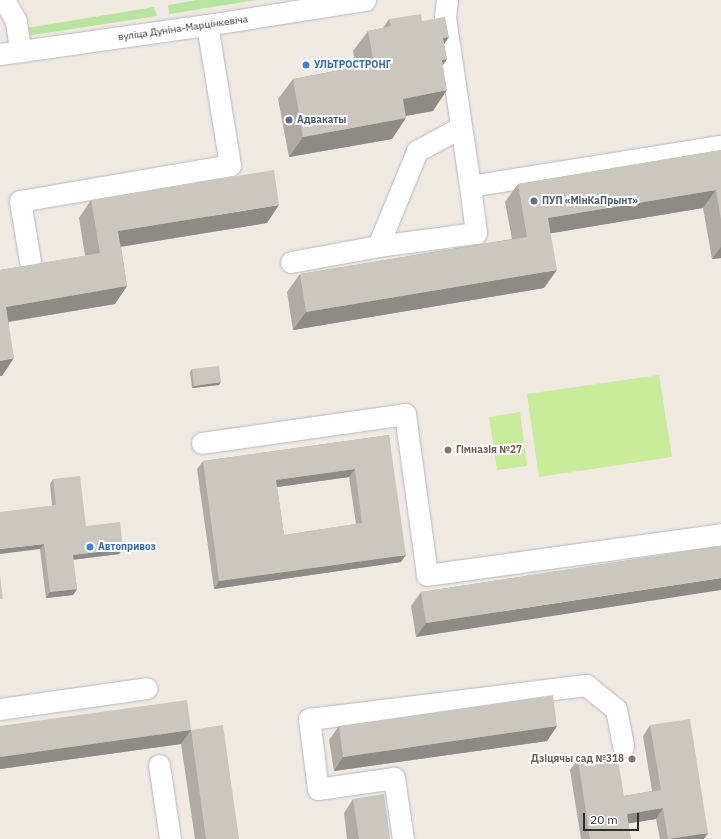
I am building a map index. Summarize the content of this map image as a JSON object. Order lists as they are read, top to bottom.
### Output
{
  "streets": {
    "street": ["вуліца Дуніна-Марцінкевіча"]
  },
  "places": [
    "УЛЬТРОСТРОНГ",
    "Адвакаты",
    "ПУП «МінКаПрынт»",
    "Гімназія №27",
    "Автопривоз",
    "Дзіцячы сад №318"
  ],
  "scale_bar": "20 m"
}
